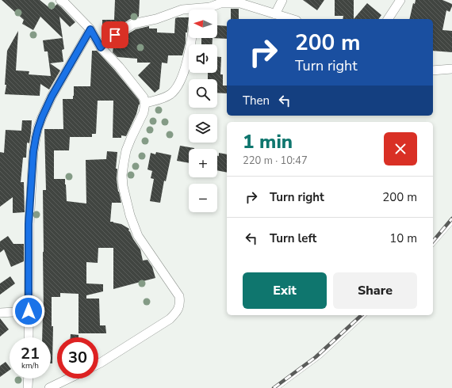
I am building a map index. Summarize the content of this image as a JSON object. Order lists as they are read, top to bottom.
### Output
{
  "north": "left",
  "page": {
    "map_buttons": ["+", "−"],
    "turn": ["200 m", "Turn right"],
    "then": "Then",
    "heading": ["1 min", "220 m · 10:47"],
    "list": [
      {
        "name": "Turn right",
        "value": "200 m"
      },
      {
        "name": "Turn left",
        "value": "10 m"
      }
    ],
    "buttons": ["Exit", "Share"],
    "speed": "21 km/h",
    "limit": "30"
  }
}
